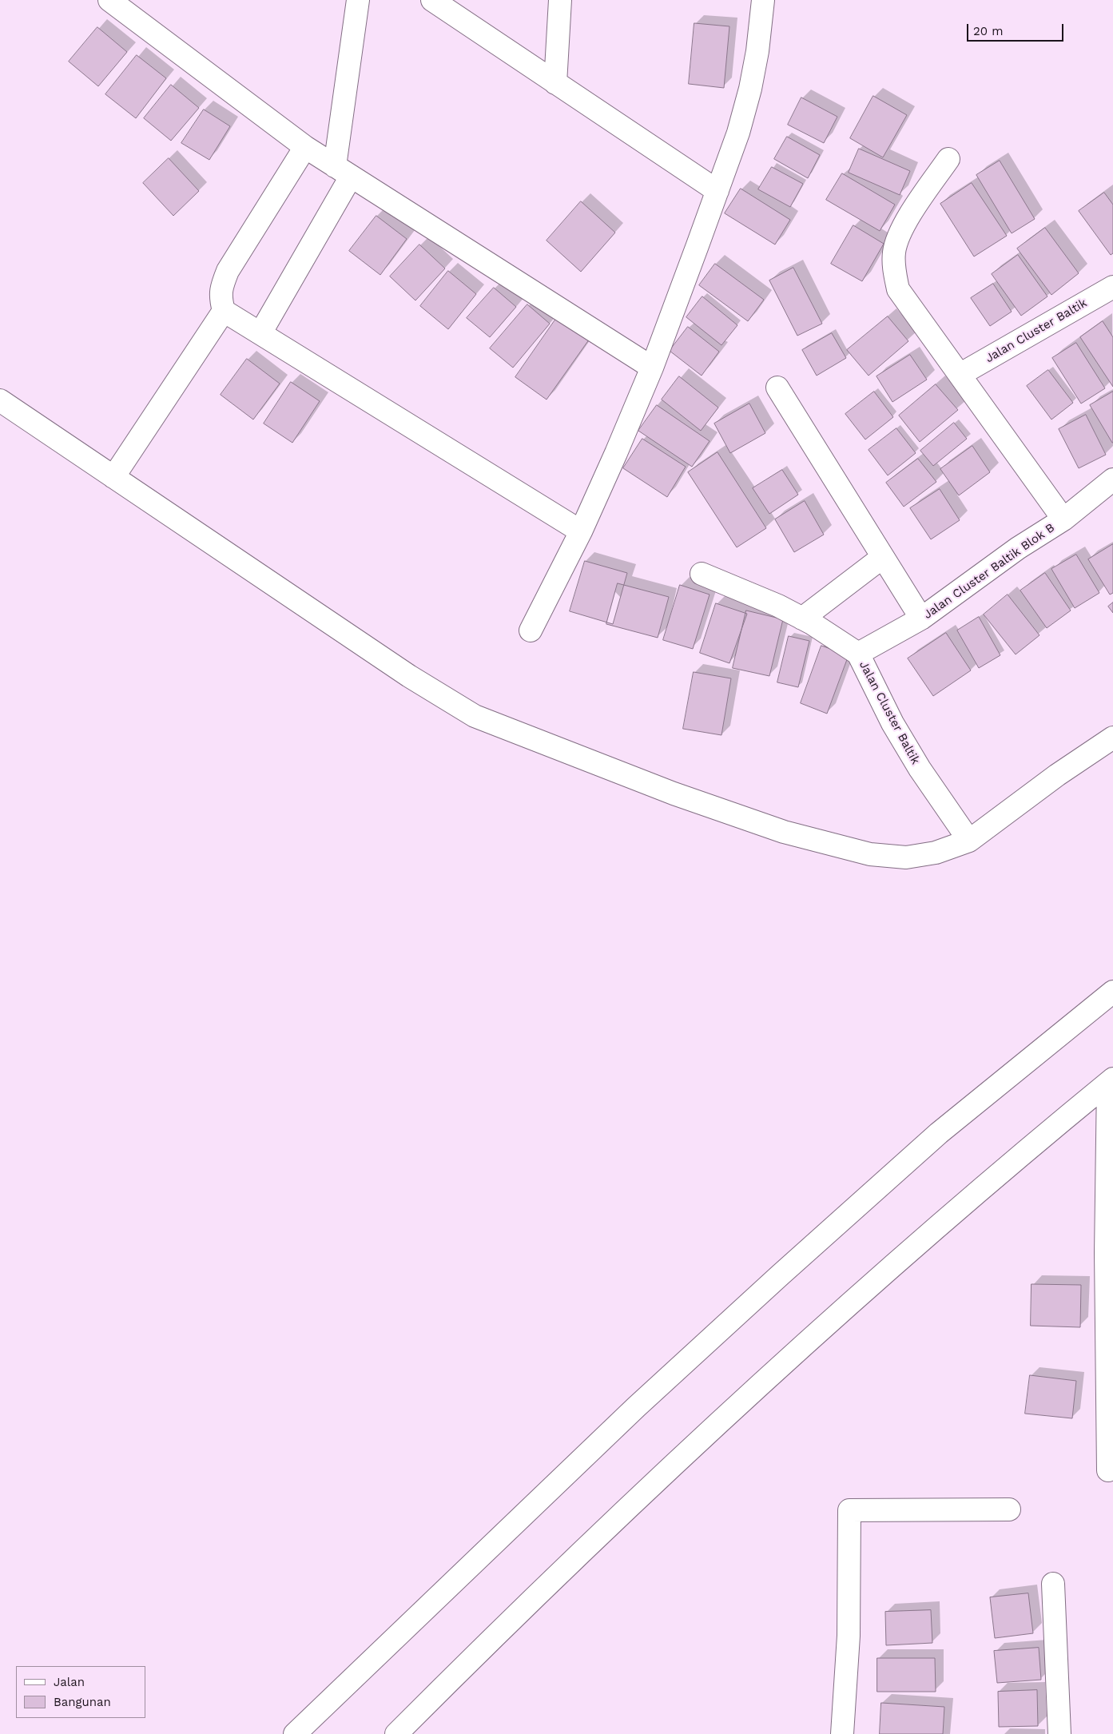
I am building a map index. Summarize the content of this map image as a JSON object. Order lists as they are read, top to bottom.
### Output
{
  "streets": {
    "street": ["Jalan Cluster Baltik", "Jalan Cluster Baltik Blok B"]
  },
  "crossings": [
    ["Jalan Cluster Baltik", "Jalan Cluster Baltik Blok B"]
  ],
  "legend": ["Jalan", "Bangunan"],
  "scale_bar": "20 m"
}
